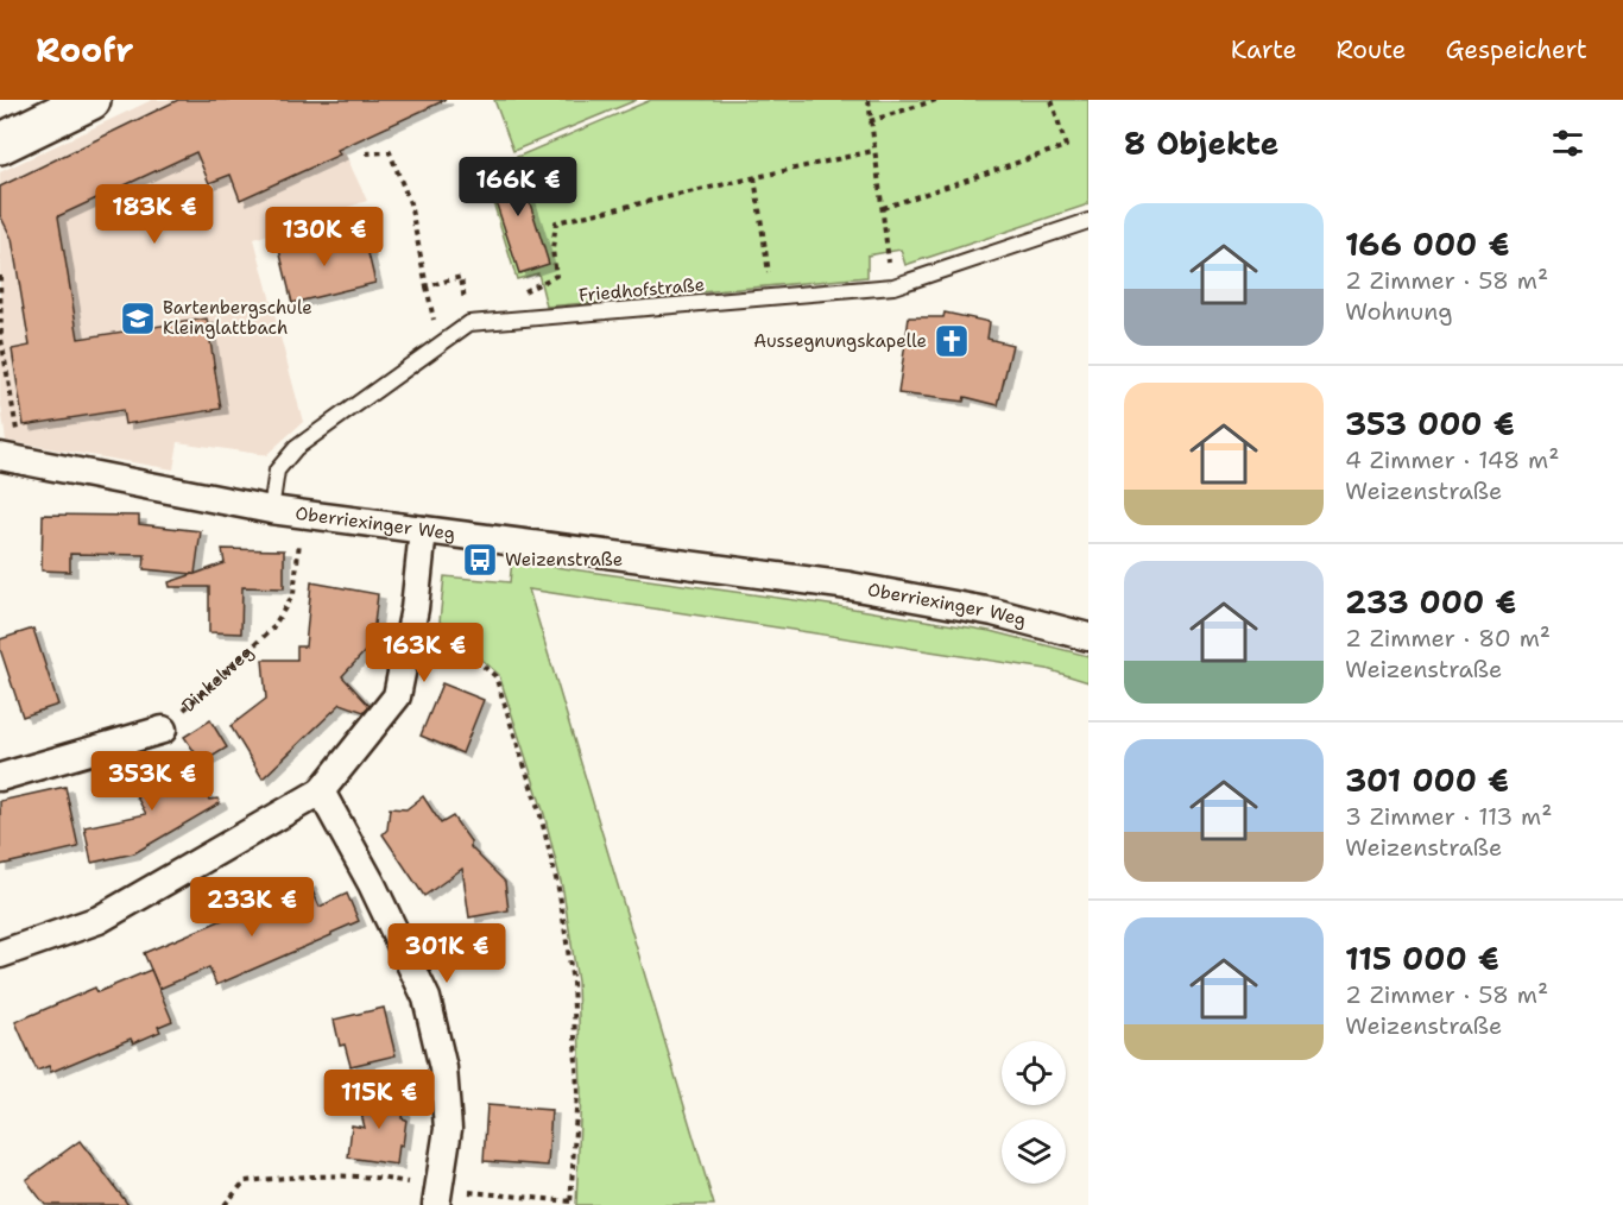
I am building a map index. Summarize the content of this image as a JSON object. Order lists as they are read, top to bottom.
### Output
{
  "streets": {
    "street": ["Oberriexinger Weg"],
    "lane": ["Friedhofstraße"],
    "path": ["Dinkelweg"]
  },
  "crossings": [
    ["Oberriexinger Weg", "Dinkelweg"]
  ],
  "places": {
    "school or university": ["Bartenbergschule Kleinglattbach"],
    "church": ["Aussegnungskapelle"],
    "bus stop": ["Weizenstraße"]
  },
  "page": {
    "header": "Roofr",
    "nav": ["Karte", "Route", "Gespeichert"],
    "heading": "8 Objekte",
    "price": [
      "166K €",
      "183K €",
      "130K €",
      "163K €",
      "353K €",
      "233K €",
      "301K €",
      "115K €"
    ],
    "list": [
      {
        "name": "166 000 €",
        "note": "2 Zimmer · 58 m² · Wohnung"
      },
      {
        "name": "353 000 €",
        "note": "4 Zimmer · 148 m² · Weizenstraße"
      },
      {
        "name": "233 000 €",
        "note": "2 Zimmer · 80 m² · Weizenstraße"
      },
      {
        "name": "301 000 €",
        "note": "3 Zimmer · 113 m² · Weizenstraße"
      },
      {
        "name": "115 000 €",
        "note": "2 Zimmer · 58 m² · Weizenstraße"
      }
    ]
  }
}
